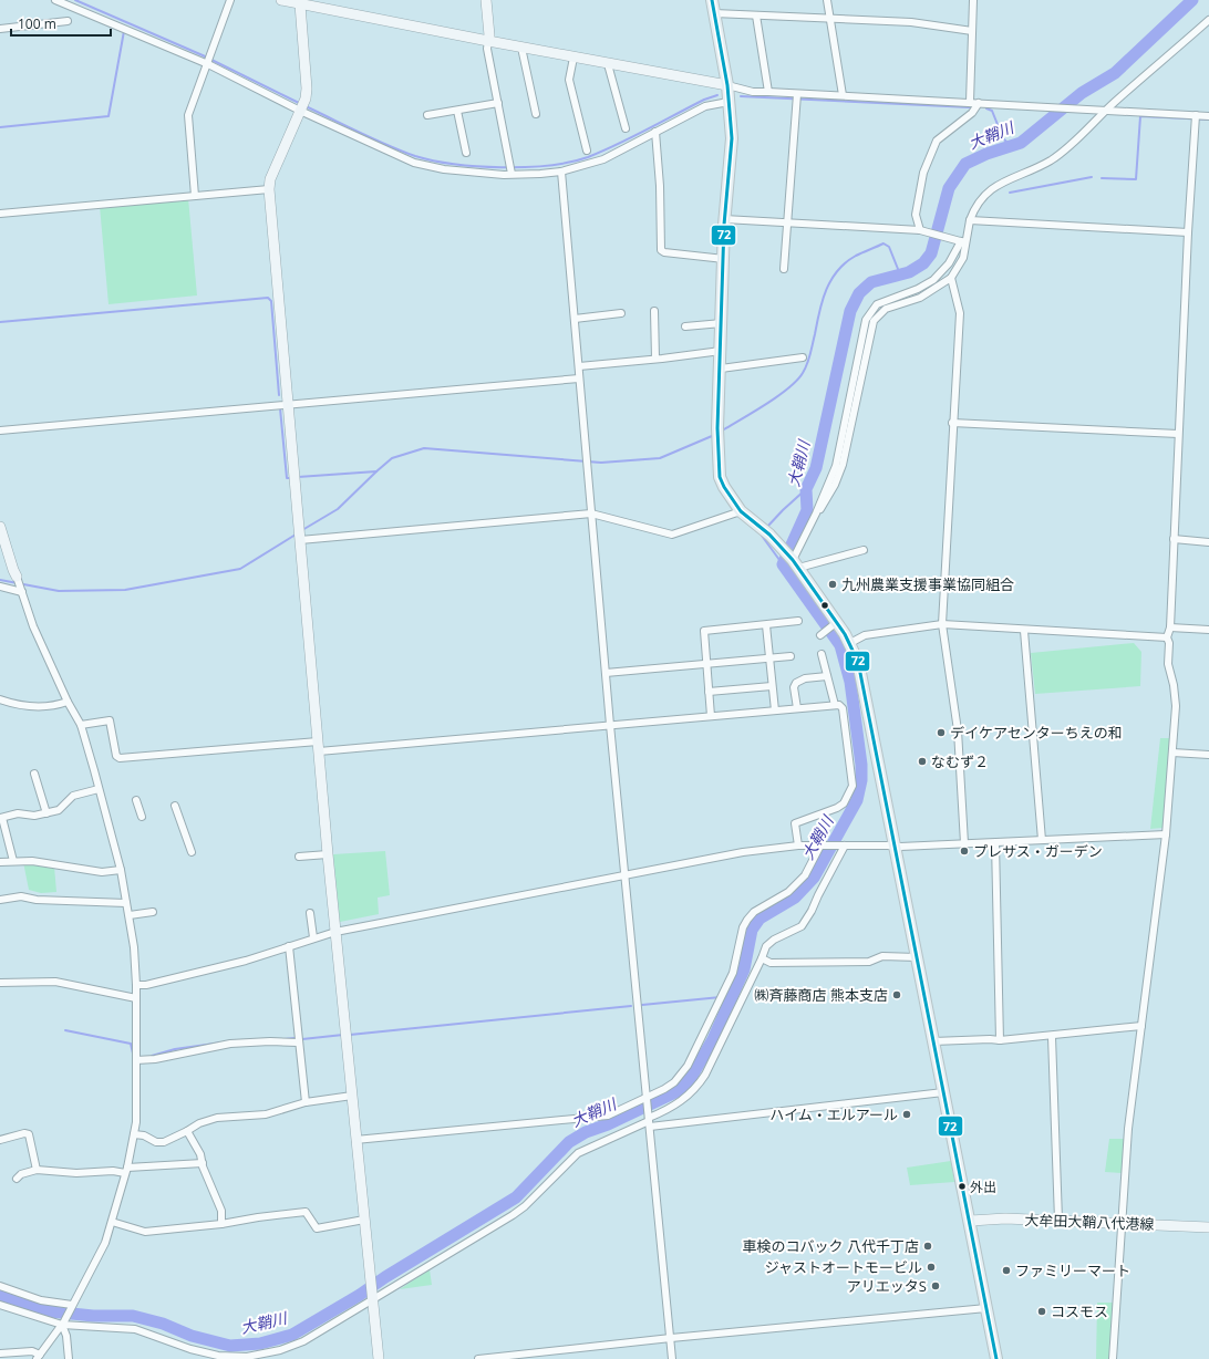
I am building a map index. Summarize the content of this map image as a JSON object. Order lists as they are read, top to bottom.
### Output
{
  "streets": {
    "street": ["大牟田大鞘八代港線"]
  },
  "water": ["大鞘川"],
  "places": [
    "九州農業支援事業協同組合",
    "デイケアセンターちえの和",
    "なむず２",
    "プレサス・ガーデン",
    "㈱斉藤商店 熊本支店",
    "ハイム・エルアール",
    "外出",
    "車検のコバック 八代千丁店",
    "ジャストオートモービル",
    "ファミリーマート",
    "アリエッタS",
    "コスモス"
  ],
  "lines": ["transit line 72"],
  "scale_bar": "100 m"
}
